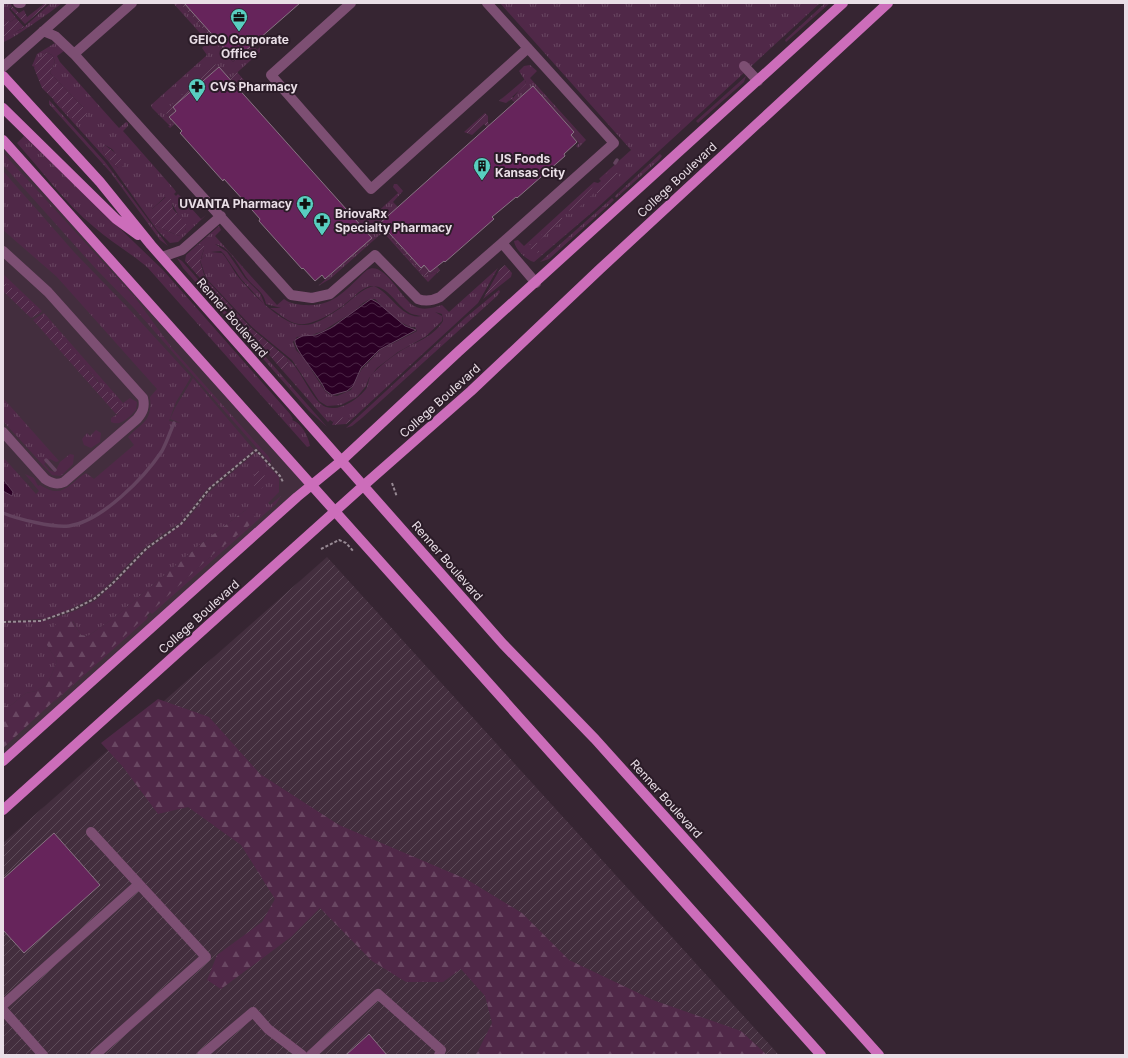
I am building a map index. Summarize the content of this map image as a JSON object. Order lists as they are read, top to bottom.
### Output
{
  "streets": {
    "main road": ["College Boulevard", "Renner Boulevard"]
  },
  "crossings": [
    ["College Boulevard", "Renner Boulevard"]
  ],
  "places": {
    "office": ["GEICO Corporate Office"],
    "pharmacy": ["CVS Pharmacy", "UVANTA Pharmacy", "BriovaRx Specialty Pharmacy"],
    "building": ["US Foods Kansas City"]
  }
}
